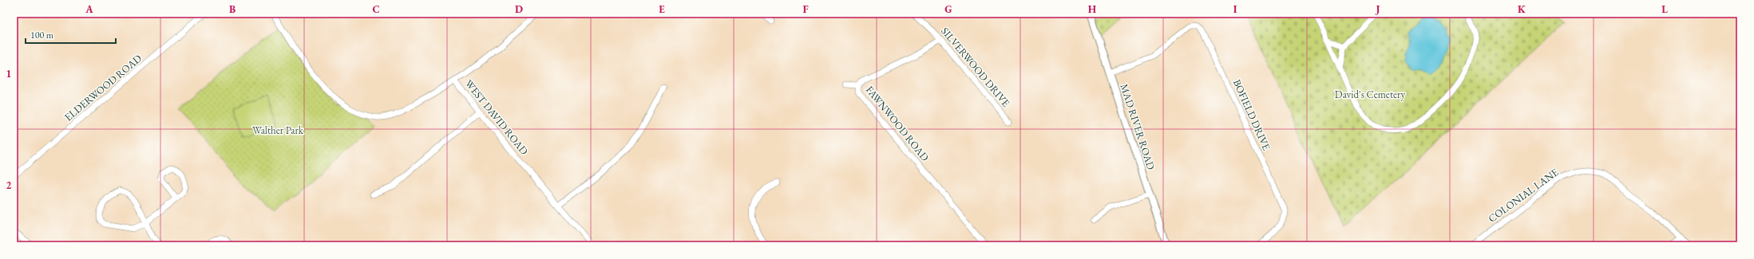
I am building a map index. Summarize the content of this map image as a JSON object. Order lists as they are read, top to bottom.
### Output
{
  "streets": {
    "street": [
      "SILVERWOOD DRIVE",
      "ELDERWOOD ROAD",
      "BOFIELD DRIVE",
      "WEST DAVID ROAD",
      "FAWNWOOD ROAD",
      "MAD RIVER ROAD",
      "COLONIAL LANE"
    ]
  },
  "crossings": [
    ["SILVERWOOD DRIVE", "FAWNWOOD ROAD"],
    ["BOFIELD DRIVE", "MAD RIVER ROAD"]
  ],
  "parks": ["David's Cemetery", "Walther Park"],
  "scale_bar": "100 m",
  "grid": {
    "columns": [
      "A",
      "B",
      "C",
      "D",
      "E",
      "F",
      "G",
      "H",
      "I",
      "J",
      "K",
      "L"
    ],
    "rows": ["1", "2"]
  }
}
